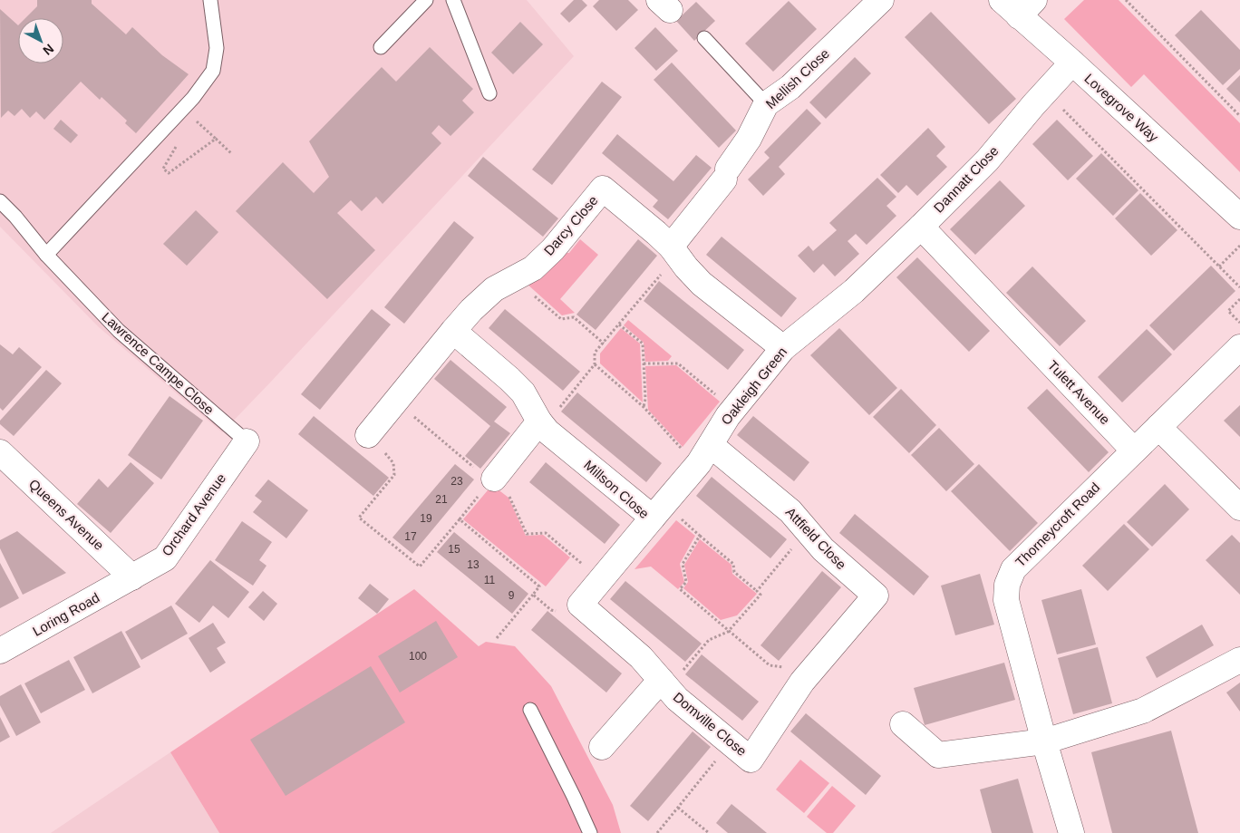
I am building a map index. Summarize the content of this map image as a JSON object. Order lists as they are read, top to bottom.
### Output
{
  "streets": {
    "street": [
      "Mellish Close",
      "Lovegrove Way",
      "Dannatt Close",
      "Darcy Close",
      "Oakleigh Green",
      "Tulett Avenue",
      "Millson Close",
      "Queens Avenue",
      "Orchard Avenue",
      "Thorneycroft Road",
      "Attfield Close",
      "Loring Road",
      "Domville Close"
    ],
    "lane": ["Lawrence Campe Close"]
  },
  "crossings": [
    ["Mellish Close", "Darcy Close"],
    ["Lovegrove Way", "Dannatt Close"],
    ["Dannatt Close", "Oakleigh Green"],
    ["Dannatt Close", "Tulett Avenue"],
    ["Darcy Close", "Oakleigh Green"],
    ["Lawrence Campe Close", "Orchard Avenue"],
    ["Oakleigh Green", "Millson Close"],
    ["Oakleigh Green", "Attfield Close"],
    ["Tulett Avenue", "Thorneycroft Road"],
    ["Millson Close", "Domville Close"],
    ["Queens Avenue", "Orchard Avenue"],
    ["Queens Avenue", "Loring Road"],
    ["Orchard Avenue", "Loring Road"],
    ["Attfield Close", "Domville Close"]
  ],
  "house_numbers": [
    "23",
    "21",
    "19",
    "17",
    "15",
    "13",
    "11",
    "9",
    "100"
  ],
  "north": "bottom right"
}
